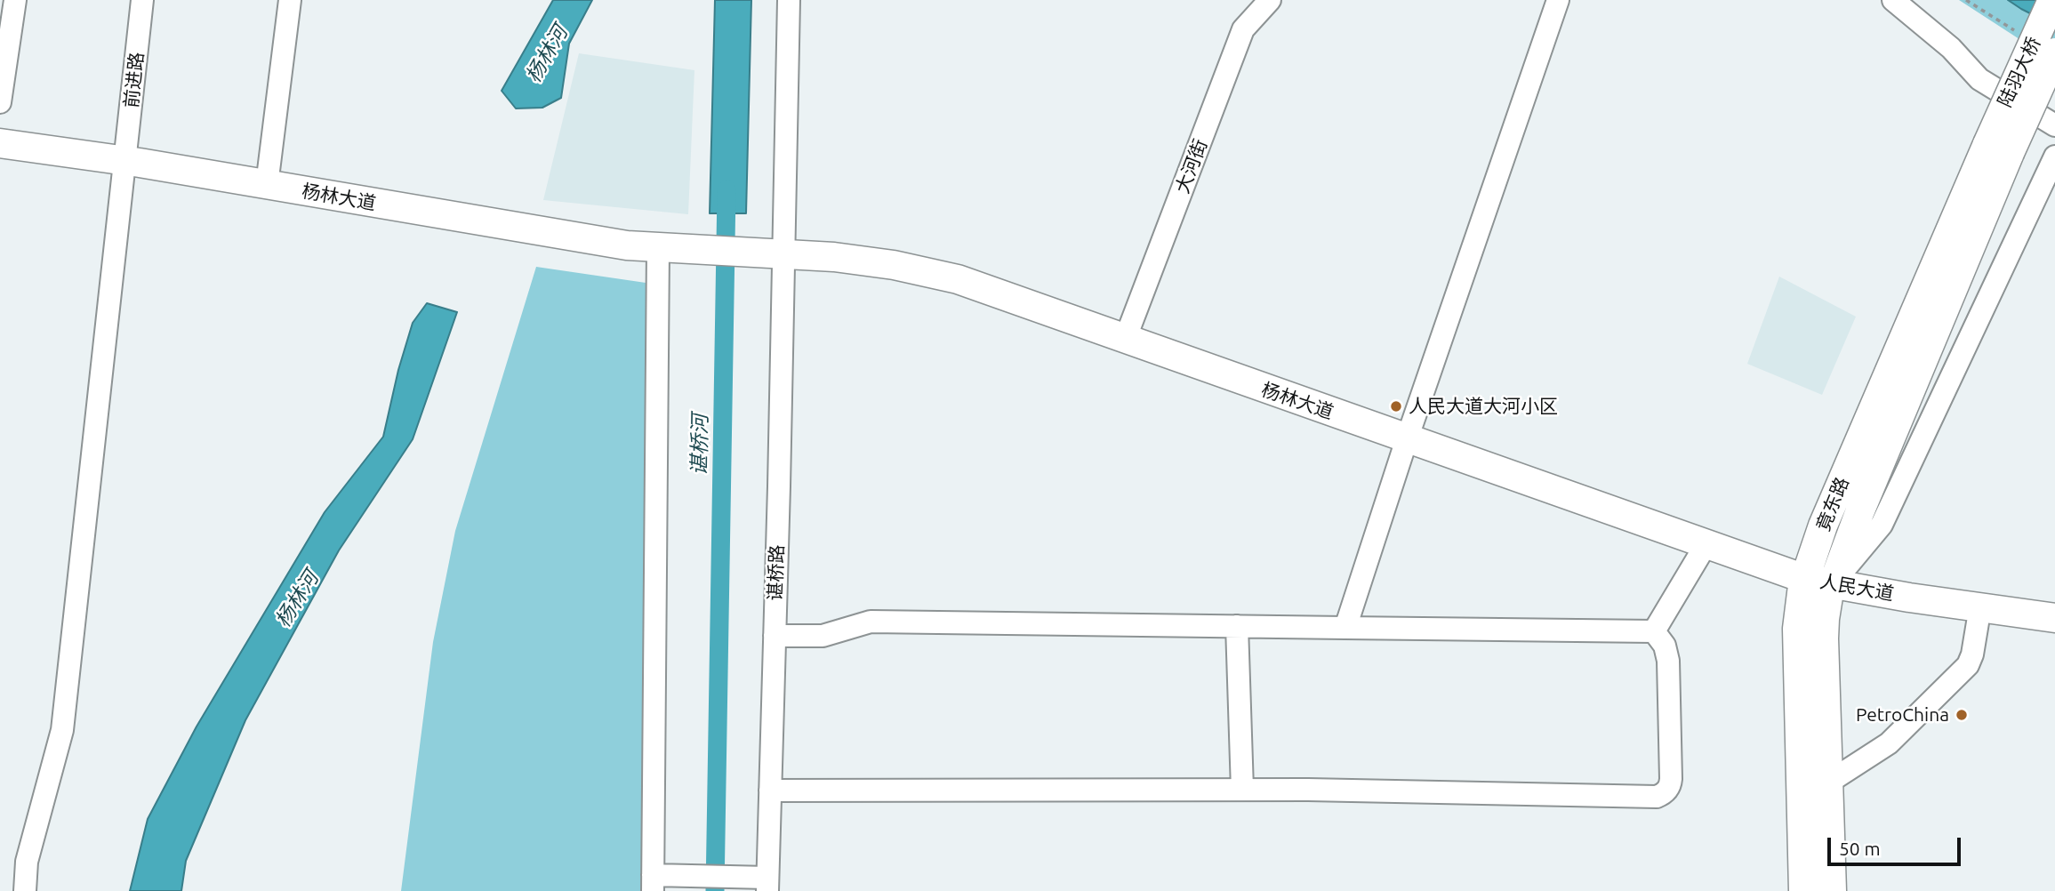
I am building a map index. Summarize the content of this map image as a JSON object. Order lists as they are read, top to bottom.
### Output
{
  "streets": {
    "main road": [
      "陆羽大桥",
      "杨林大道",
      "竟东路",
      "人民大道"
    ],
    "street": ["前进路", "大河街", "谌桥路"]
  },
  "crossings": [
    ["陆羽大桥", "竟东路"],
    ["前进路", "杨林大道"],
    ["大河街", "杨林大道"],
    ["杨林大道", "竟东路"],
    ["杨林大道", "谌桥路"],
    ["杨林大道", "人民大道"],
    ["竟东路", "人民大道"]
  ],
  "water": ["杨林河", "谌桥河"],
  "places": ["人民大道大河小区", "PetroChina"],
  "scale_bar": "50 m"
}
